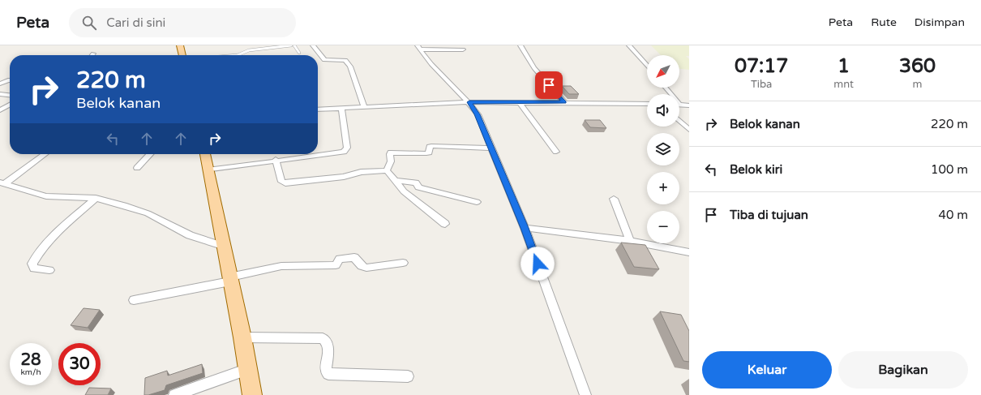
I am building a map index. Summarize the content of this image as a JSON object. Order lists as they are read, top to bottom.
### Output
{
  "north": "bottom left",
  "page": {
    "header": "Peta",
    "search": "Cari di sini",
    "nav": ["Peta", "Rute", "Disimpan"],
    "eta": [
      "07:17",
      "Tiba",
      "1",
      "mnt",
      "360",
      "m"
    ],
    "map_buttons": ["+", "−"],
    "turn": ["220 m", "Belok kanan"],
    "list": [
      {
        "name": "Belok kanan",
        "value": "220 m"
      },
      {
        "name": "Belok kiri",
        "value": "100 m"
      },
      {
        "name": "Tiba di tujuan",
        "value": "40 m"
      }
    ],
    "speed": "28 km/h",
    "limit": "30",
    "buttons": ["Keluar", "Bagikan"]
  }
}
